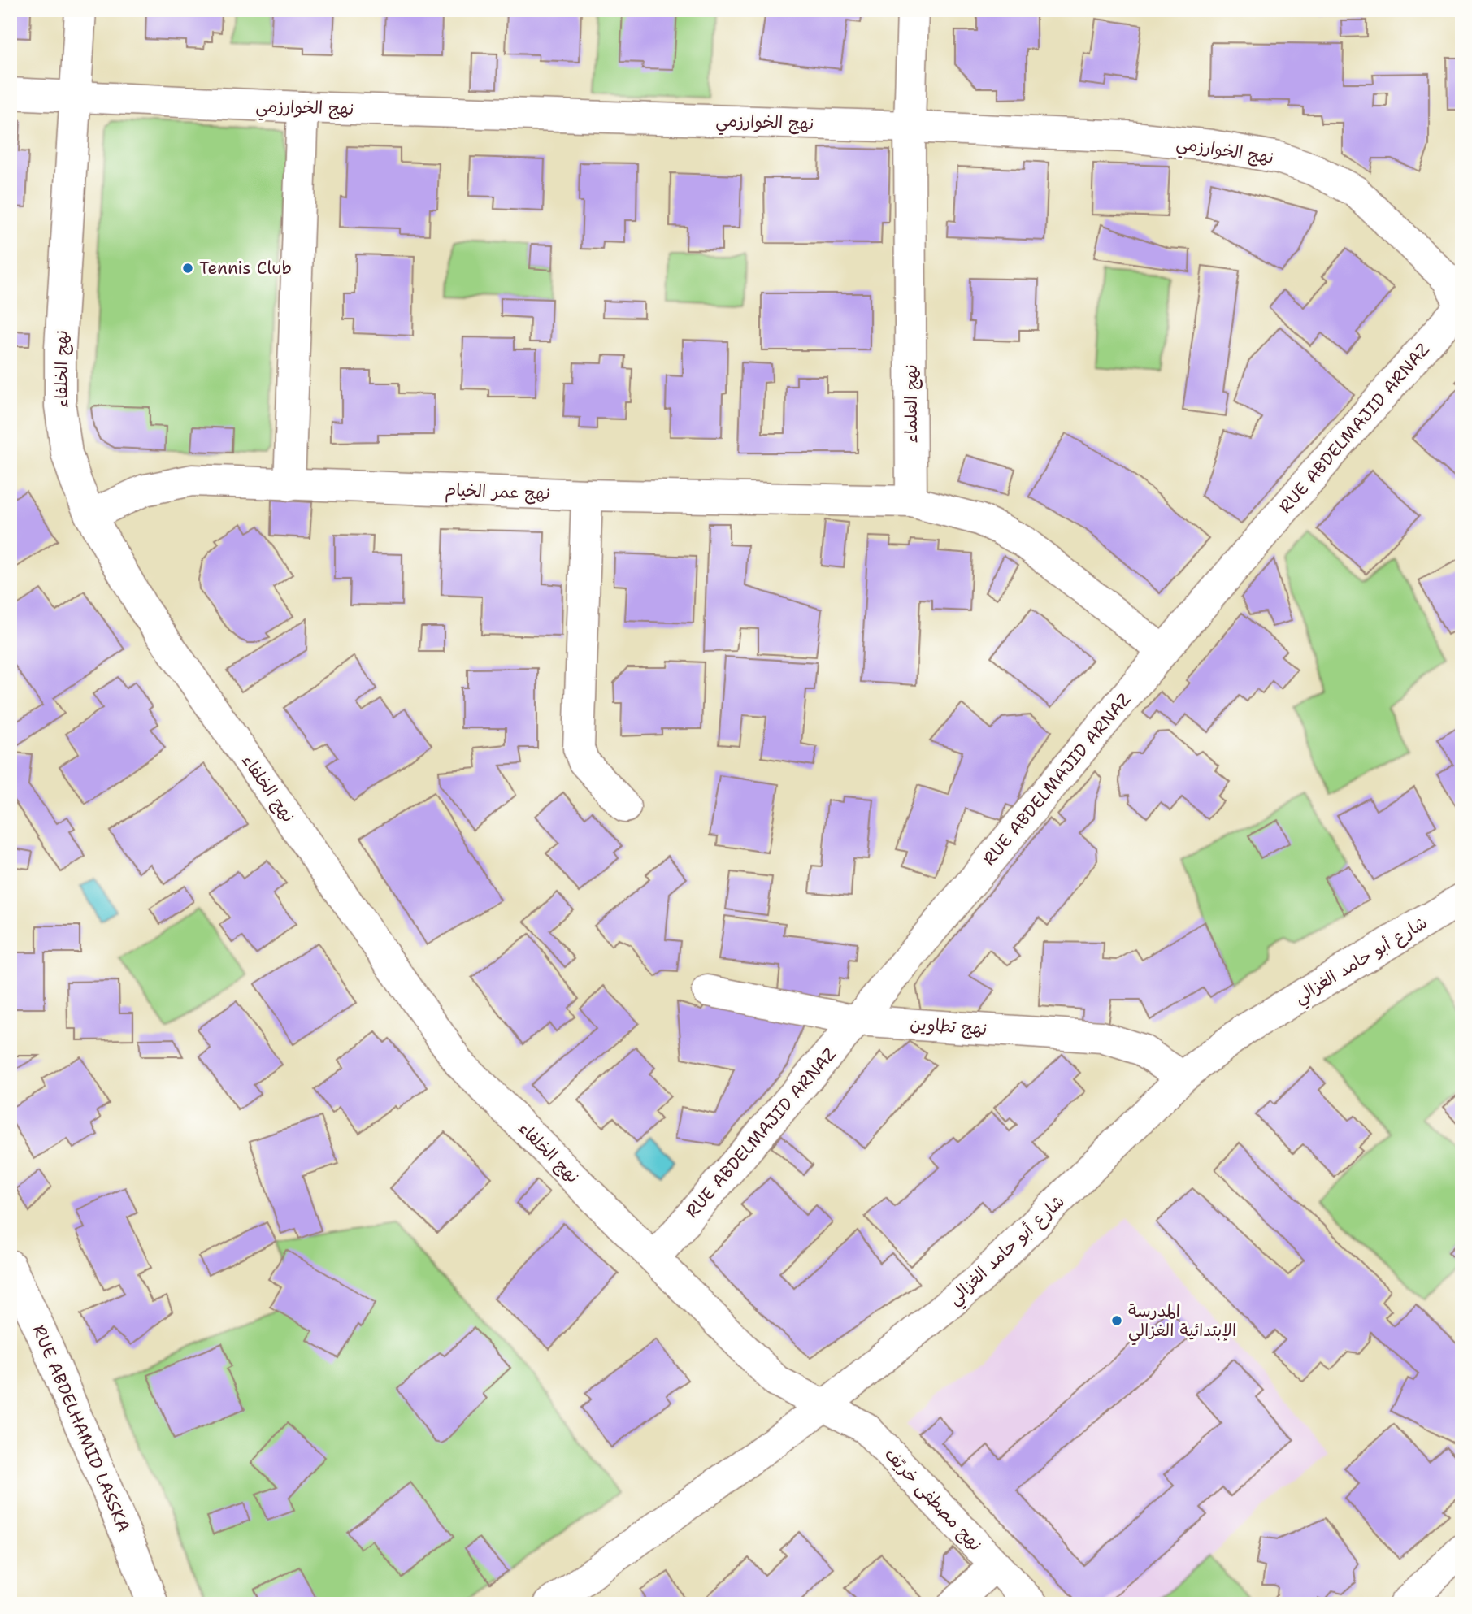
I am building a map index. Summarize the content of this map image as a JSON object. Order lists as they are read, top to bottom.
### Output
{
  "streets": {
    "street": [
      "نهج الخوارزمي",
      "نهج الخلفاء",
      "نهج العلماء",
      "RUE ABDELMAJID ARNAZ",
      "نهج عمر الخيام",
      "شارع أبو حامد الغزالي",
      "نهج تطاوين",
      "RUE ABDELHAMID LASSKA",
      "نهج مصطفى خريّف"
    ]
  },
  "crossings": [
    ["نهج الخوارزمي", "نهج الخلفاء"],
    ["نهج الخوارزمي", "نهج العلماء"],
    ["نهج الخوارزمي", "RUE ABDELMAJID ARNAZ"],
    ["نهج الخلفاء", "RUE ABDELMAJID ARNAZ"],
    ["نهج الخلفاء", "نهج عمر الخيام"],
    ["نهج الخلفاء", "شارع أبو حامد الغزالي"],
    ["نهج الخلفاء", "نهج مصطفى خريّف"],
    ["نهج العلماء", "نهج عمر الخيام"],
    ["RUE ABDELMAJID ARNAZ", "نهج تطاوين"],
    ["شارع أبو حامد الغزالي", "نهج تطاوين"],
    ["شارع أبو حامد الغزالي", "نهج مصطفى خريّف"]
  ],
  "places": ["Tennis Club", "المدرسة الإبتدائية الغزالي"]
}
